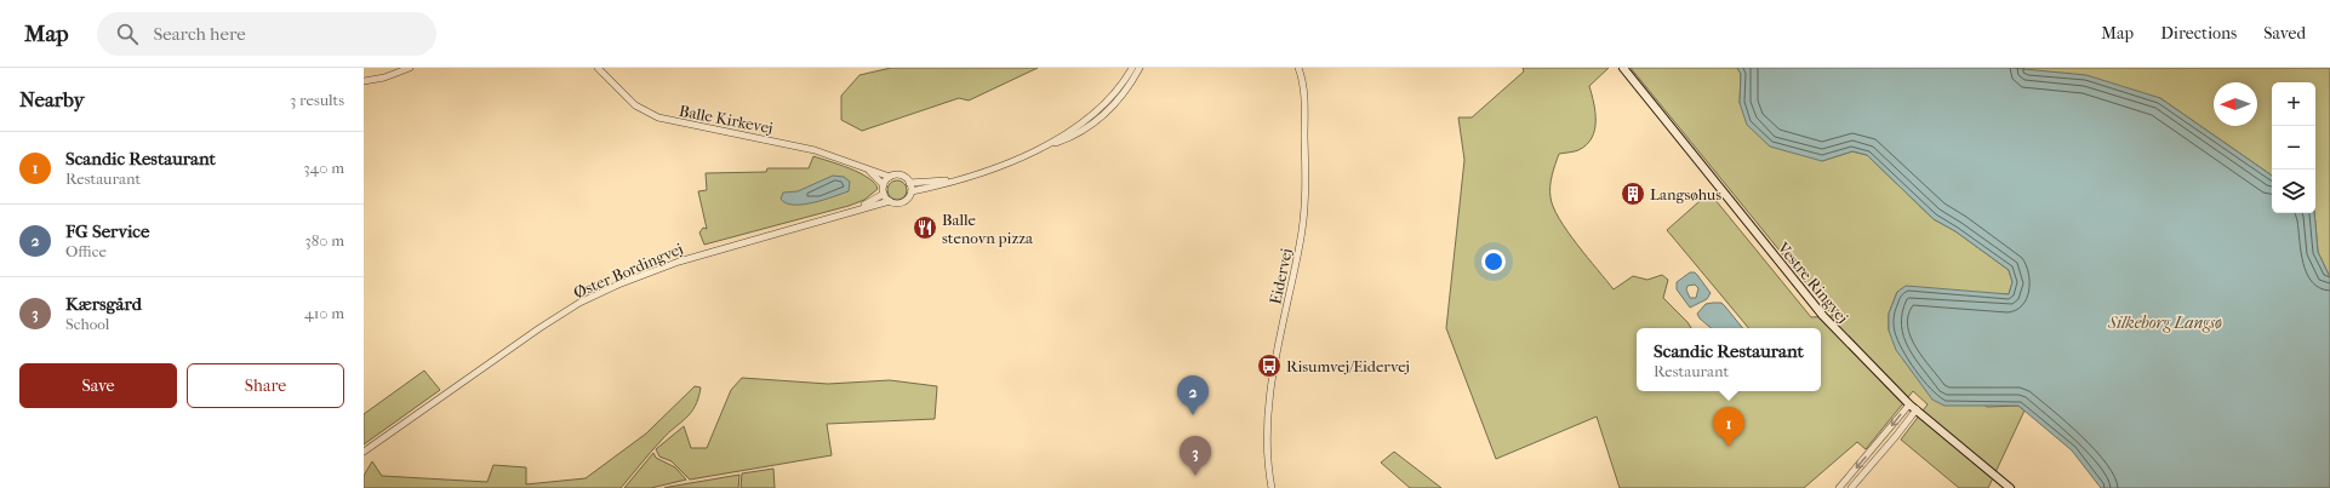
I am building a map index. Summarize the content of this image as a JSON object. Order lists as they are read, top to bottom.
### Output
{
  "streets": {
    "main road": ["Vestre Ringvej"],
    "street": ["Balle Kirkevej", "Øster Bordingvej", "Eidervej"]
  },
  "crossings": [
    ["Balle Kirkevej", "Øster Bordingvej"]
  ],
  "water": ["Silkeborg Langsø"],
  "places": {
    "building": ["Langsøhus"],
    "restaurant": ["Balle stenovn pizza"],
    "bus stop": ["Risumvej/Eidervej"]
  },
  "north": "left",
  "page": {
    "header": "Map",
    "search": "Search here",
    "nav": ["Map", "Directions", "Saved"],
    "heading": ["Nearby", "3 results"],
    "map_buttons": ["+", "−"],
    "list": [
      {
        "mark": "1",
        "name": "Scandic Restaurant",
        "note": "Restaurant",
        "value": "340 m"
      },
      {
        "mark": "2",
        "name": "FG Service",
        "note": "Office",
        "value": "380 m"
      },
      {
        "mark": "3",
        "name": "Kærsgård",
        "note": "School",
        "value": "410 m"
      }
    ],
    "popup": ["Scandic Restaurant", "Restaurant"],
    "buttons": ["Save", "Share"],
    "pins": ["2", "1", "3"]
  }
}
